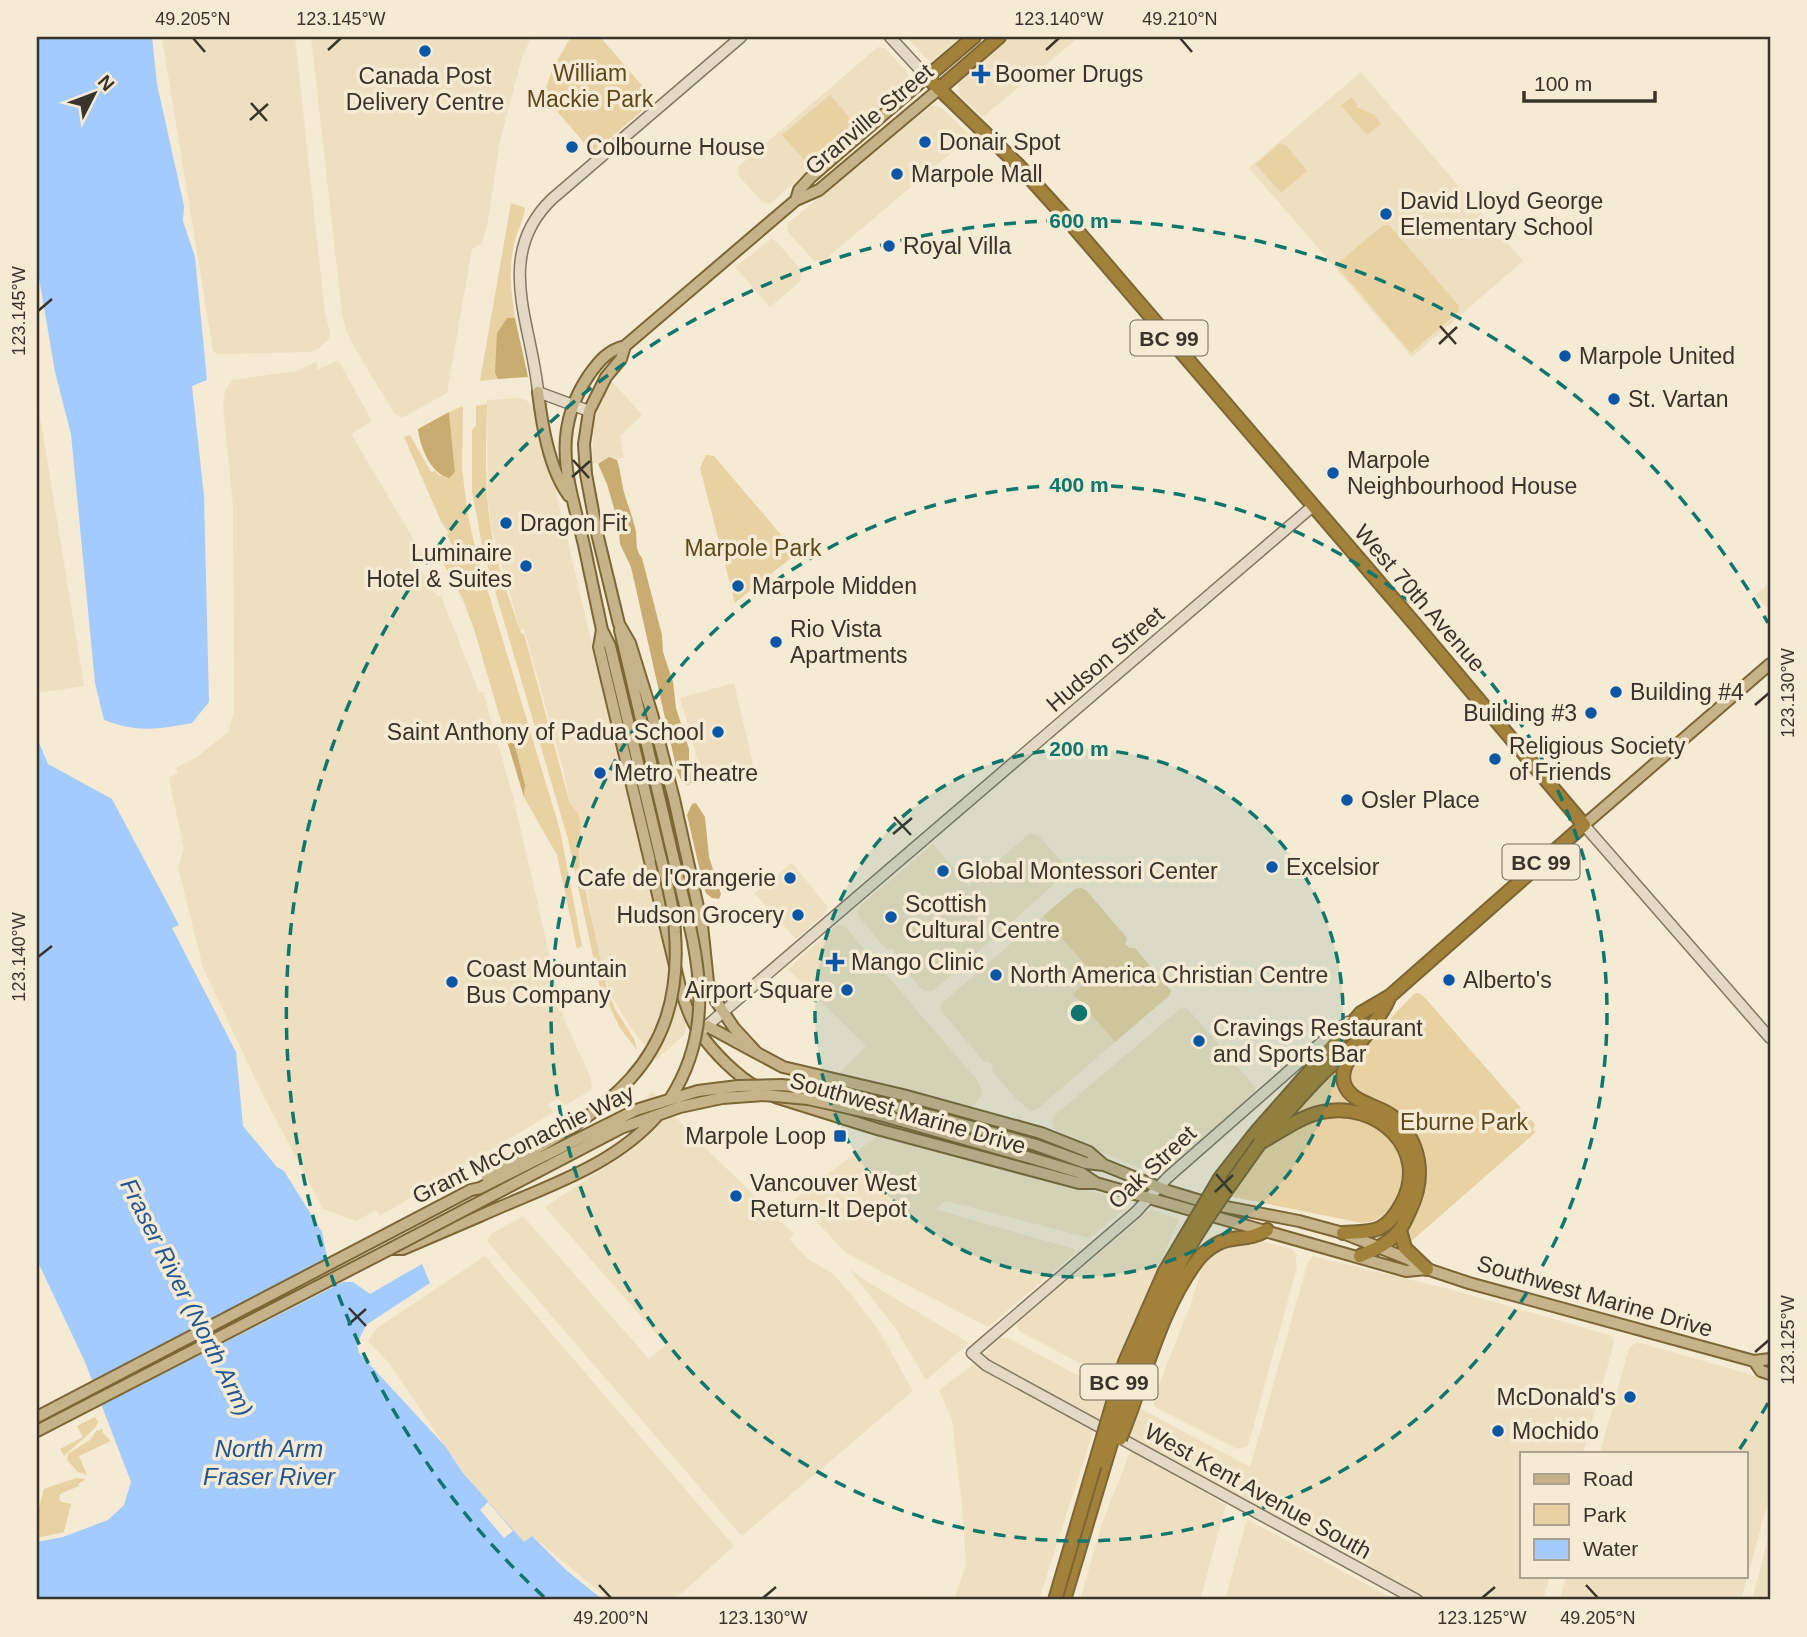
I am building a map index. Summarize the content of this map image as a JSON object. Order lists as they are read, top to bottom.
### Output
{
  "streets": {
    "highway": [
      "Granville Street",
      "BC 99",
      "West 70th Avenue",
      "Oak Street"
    ],
    "main road": ["Southwest Marine Drive", "Grant McConachie Way"],
    "street": ["Hudson Street", "West Kent Avenue South"]
  },
  "crossings": [
    ["Granville Street", "West 70th Avenue"],
    ["Granville Street", "Southwest Marine Drive"],
    ["BC 99", "Oak Street"],
    ["West 70th Avenue", "Hudson Street"],
    ["West 70th Avenue", "Oak Street"],
    ["Hudson Street", "Southwest Marine Drive"],
    ["Southwest Marine Drive", "Grant McConachie Way"],
    ["Southwest Marine Drive", "Oak Street"],
    ["Oak Street", "West Kent Avenue South"]
  ],
  "water": ["Fraser River (North Arm)", "North Arm Fraser River"],
  "parks": ["William Mackie Park", "Marpole Park", "Eburne Park"],
  "places": {
    "other": [
      "Canada Post Delivery Centre",
      "Donair Spot",
      "Colbourne House",
      "Marpole Mall",
      "David Lloyd George Elementary School",
      "Royal Villa",
      "Marpole United",
      "St. Vartan",
      "Marpole Neighbourhood House",
      "Dragon Fit",
      "Luminaire Hotel & Suites",
      "Marpole Midden",
      "Rio Vista Apartments",
      "Building #4",
      "Building #3",
      "Saint Anthony of Padua School",
      "Religious Society of Friends",
      "Metro Theatre",
      "Osler Place",
      "Excelsior",
      "Global Montessori Center",
      "Cafe de l'Orangerie",
      "Hudson Grocery",
      "Scottish Cultural Centre",
      "North America Christian Centre",
      "Alberto's",
      "Coast Mountain Bus Company",
      "Airport Square",
      "Cravings Restaurant and Sports Bar",
      "Vancouver West Return-It Depot",
      "McDonald's",
      "Mochido"
    ],
    "health": ["Boomer Drugs", "Mango Clinic"],
    "transit": ["Marpole Loop"]
  },
  "legend": ["Road", "Park", "Water"],
  "scale_bar": "100 m",
  "north": "top right",
  "coordinates": [
    "49.205°N",
    "123.145°W",
    "123.140°W",
    "49.210°N",
    "123.130°W",
    "123.125°W",
    "49.200°N"
  ],
  "rings": ["600 m", "400 m", "200 m"]
}
